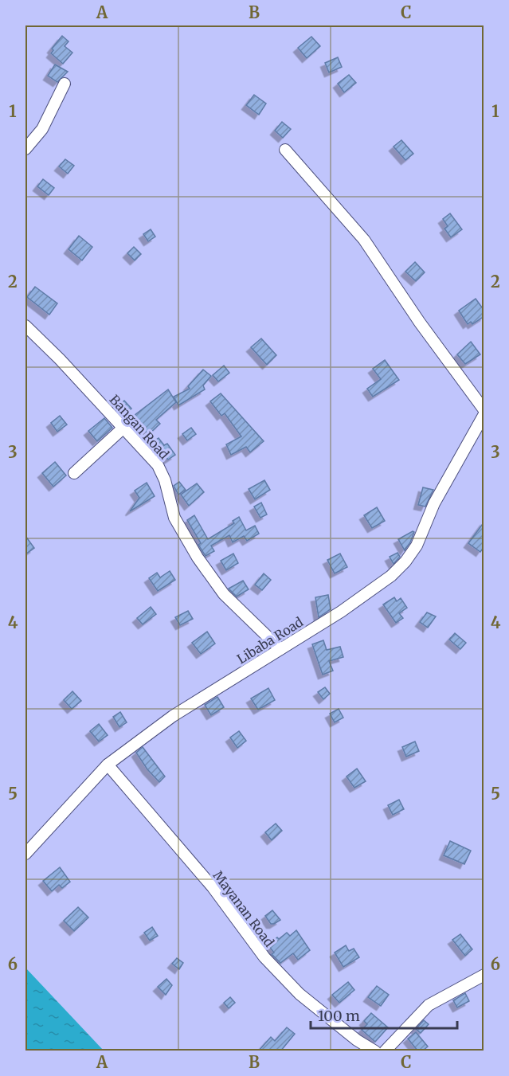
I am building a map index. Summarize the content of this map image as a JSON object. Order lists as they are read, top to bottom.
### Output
{
  "streets": {
    "street": ["Bangan Road", "Libaba Road", "Mayanan Road"]
  },
  "crossings": [
    ["Bangan Road", "Libaba Road"],
    ["Libaba Road", "Mayanan Road"]
  ],
  "scale_bar": "100 m",
  "grid": {
    "columns": ["A", "B", "C"],
    "rows": [
      "1",
      "2",
      "3",
      "4",
      "5",
      "6"
    ]
  }
}
